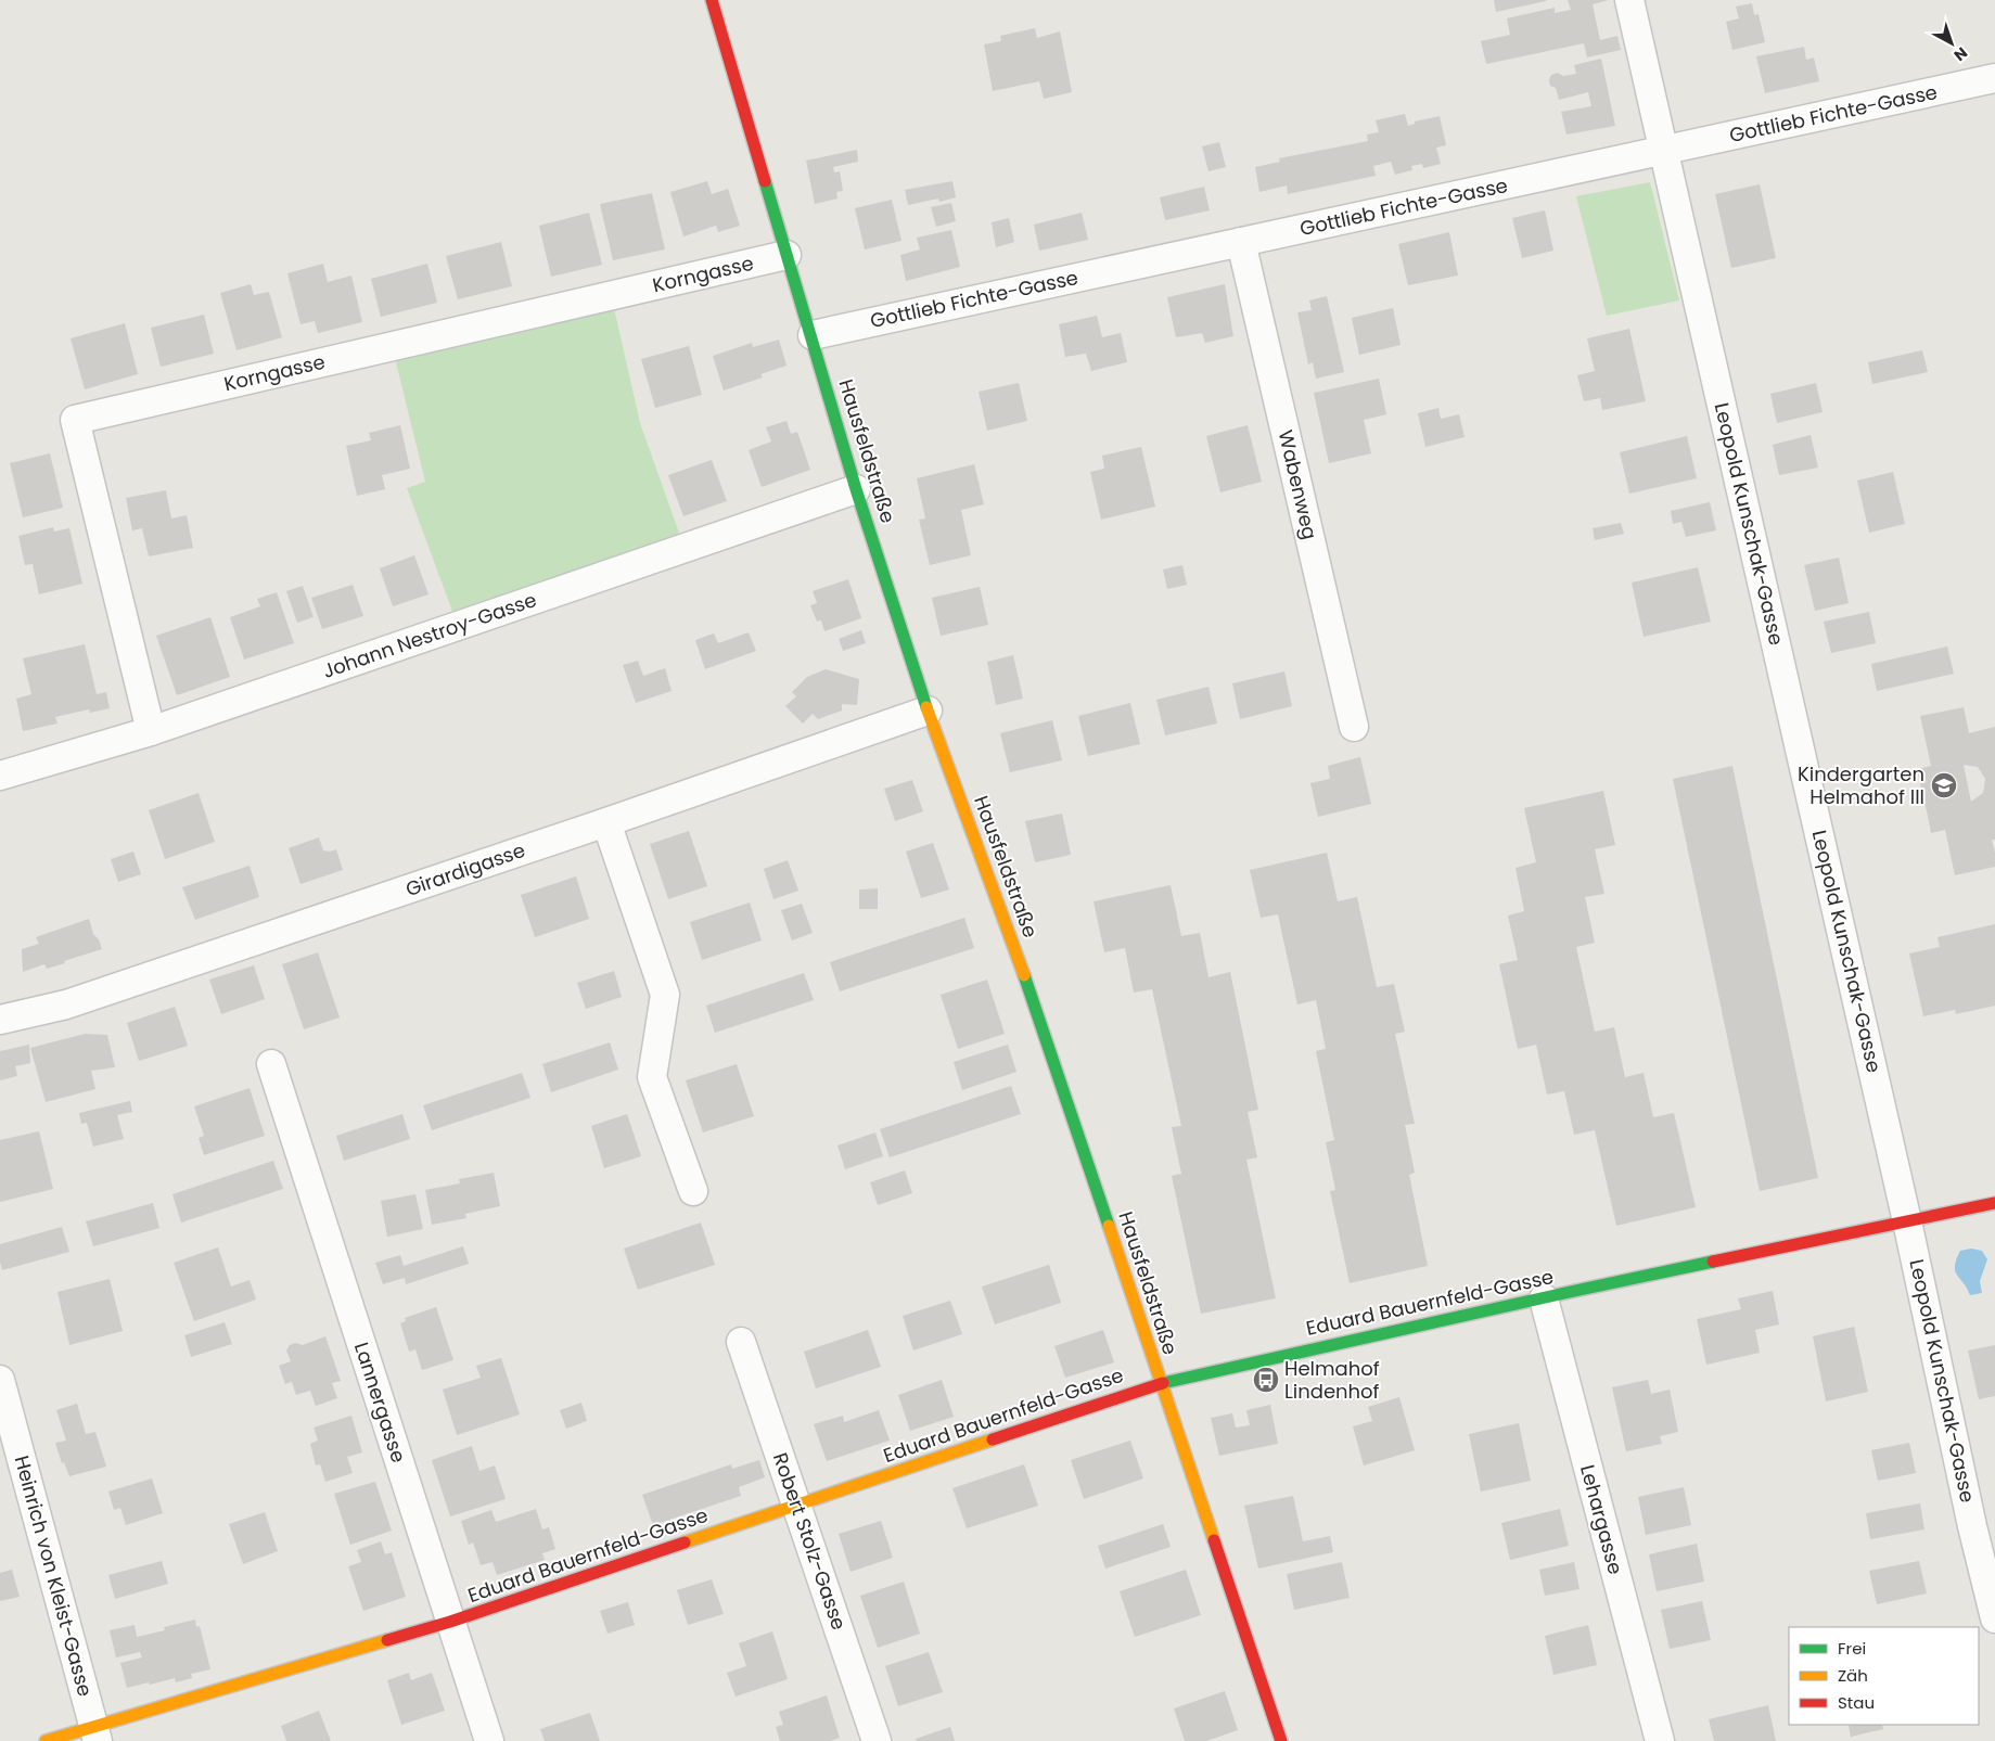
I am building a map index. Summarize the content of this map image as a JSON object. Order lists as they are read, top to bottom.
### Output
{
  "streets": {
    "street": [
      "Gottlieb Fichte-Gasse",
      "Korngasse",
      "Hausfeldstraße",
      "Wabenweg",
      "Leopold Kunschak-Gasse",
      "Johann Nestroy-Gasse",
      "Girardigasse",
      "Eduard Bauernfeld-Gasse",
      "Lannergasse",
      "Lehargasse",
      "Robert Stolz-Gasse",
      "Heinrich von Kleist-Gasse"
    ]
  },
  "crossings": [
    ["Gottlieb Fichte-Gasse", "Hausfeldstraße"],
    ["Gottlieb Fichte-Gasse", "Wabenweg"],
    ["Gottlieb Fichte-Gasse", "Leopold Kunschak-Gasse"],
    ["Korngasse", "Hausfeldstraße"],
    ["Korngasse", "Johann Nestroy-Gasse"],
    ["Hausfeldstraße", "Johann Nestroy-Gasse"],
    ["Hausfeldstraße", "Girardigasse"],
    ["Hausfeldstraße", "Eduard Bauernfeld-Gasse"],
    ["Leopold Kunschak-Gasse", "Eduard Bauernfeld-Gasse"],
    ["Eduard Bauernfeld-Gasse", "Lannergasse"],
    ["Eduard Bauernfeld-Gasse", "Lehargasse"],
    ["Eduard Bauernfeld-Gasse", "Robert Stolz-Gasse"],
    ["Eduard Bauernfeld-Gasse", "Heinrich von Kleist-Gasse"]
  ],
  "places": {
    "school or university": ["Kindergarten Helmahof III"],
    "bus stop": ["Helmahof Lindenhof"]
  },
  "legend": ["Frei", "Zäh", "Stau"],
  "north": "bottom right"
}
